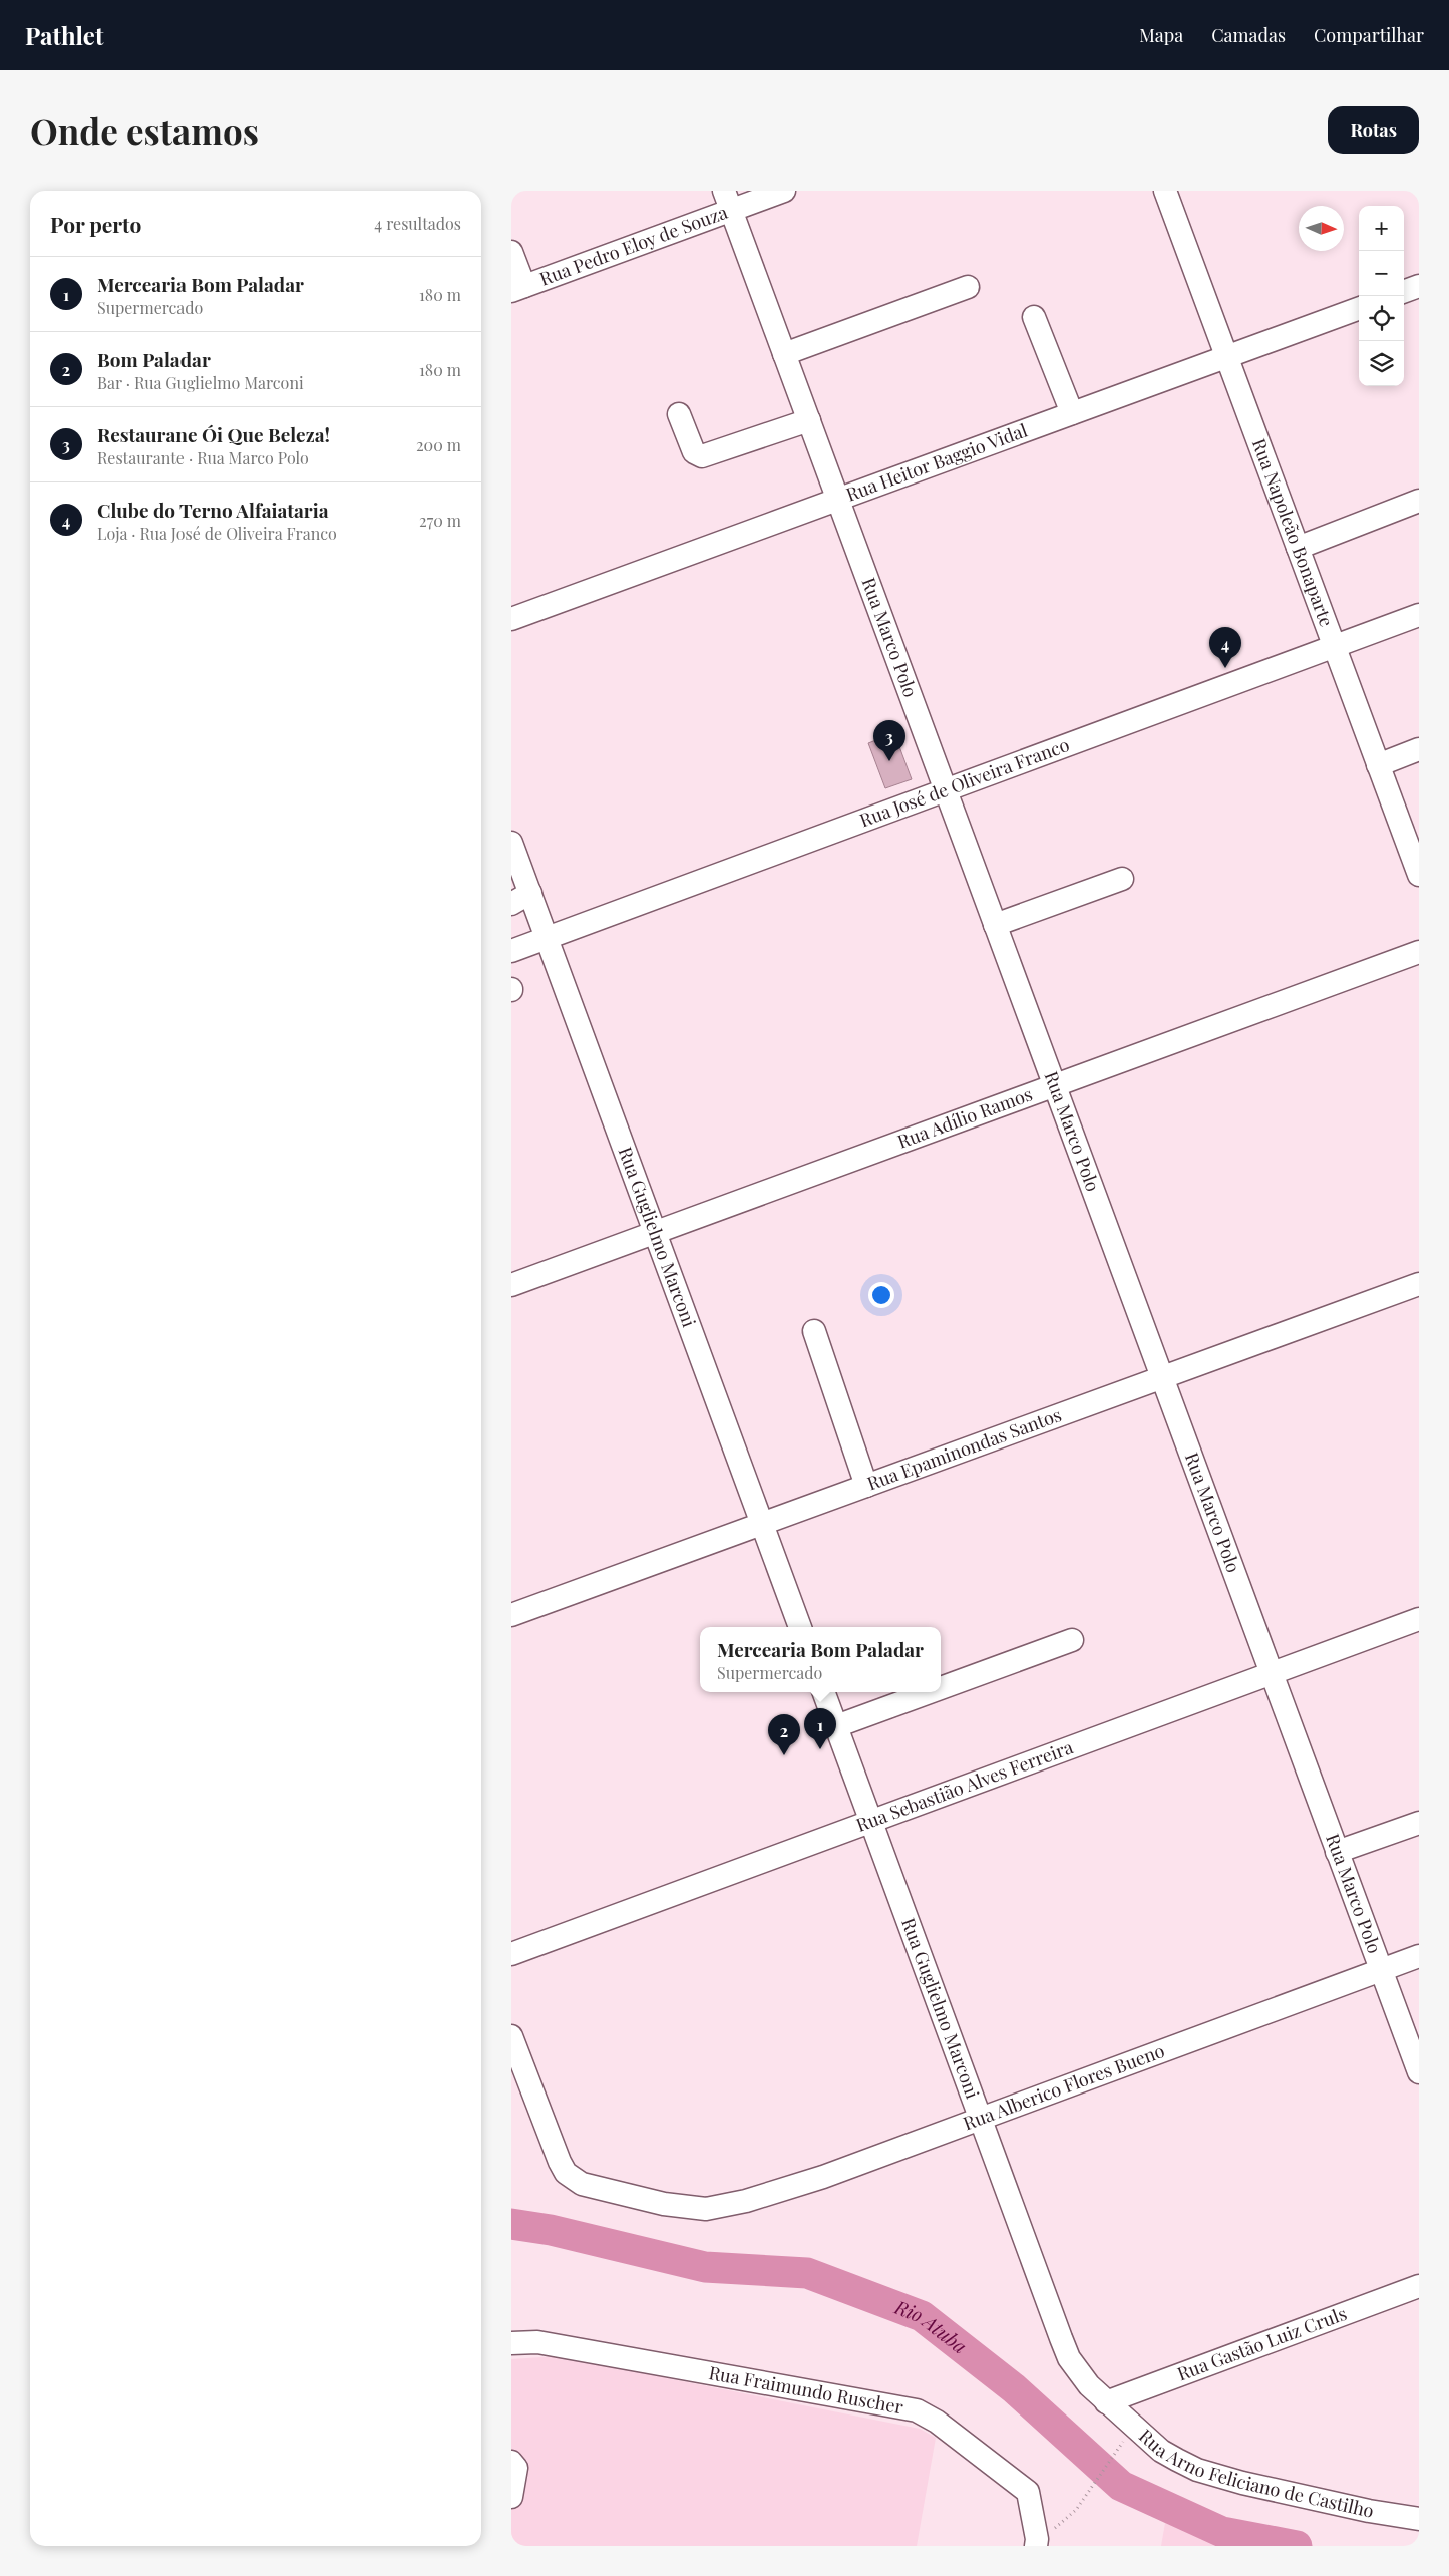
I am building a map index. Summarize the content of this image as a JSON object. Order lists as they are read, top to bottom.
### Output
{
  "streets": {
    "street": [
      "Rua Pedro Eloy de Souza",
      "Rua Heitor Baggio Vidal",
      "Rua Napoleão Bonaparte",
      "Rua Marco Polo",
      "Rua José de Oliveira Franco",
      "Rua Adílio Ramos",
      "Rua Guglielmo Marconi",
      "Rua Epaminondas Santos",
      "Rua Sebastião Alves Ferreira",
      "Rua Alberico Flores Bueno",
      "Rua Gastão Luiz Cruls",
      "Rua Fraimundo Ruscher",
      "Rua Arno Feliciano de Castilho"
    ]
  },
  "crossings": [
    ["Rua Pedro Eloy de Souza", "Rua Marco Polo"],
    ["Rua Heitor Baggio Vidal", "Rua Napoleão Bonaparte"],
    ["Rua Heitor Baggio Vidal", "Rua Marco Polo"],
    ["Rua Napoleão Bonaparte", "Rua José de Oliveira Franco"],
    ["Rua Marco Polo", "Rua José de Oliveira Franco"],
    ["Rua Marco Polo", "Rua Adílio Ramos"],
    ["Rua Marco Polo", "Rua Epaminondas Santos"],
    ["Rua Marco Polo", "Rua Sebastião Alves Ferreira"],
    ["Rua Marco Polo", "Rua Alberico Flores Bueno"],
    ["Rua José de Oliveira Franco", "Rua Guglielmo Marconi"],
    ["Rua Adílio Ramos", "Rua Guglielmo Marconi"],
    ["Rua Guglielmo Marconi", "Rua Epaminondas Santos"],
    ["Rua Guglielmo Marconi", "Rua Sebastião Alves Ferreira"],
    ["Rua Guglielmo Marconi", "Rua Alberico Flores Bueno"],
    ["Rua Guglielmo Marconi", "Rua Gastão Luiz Cruls"],
    ["Rua Guglielmo Marconi", "Rua Arno Feliciano de Castilho"],
    ["Rua Gastão Luiz Cruls", "Rua Arno Feliciano de Castilho"]
  ],
  "water": ["Rio Atuba"],
  "north": "right",
  "page": {
    "header": "Pathlet",
    "nav": ["Mapa", "Camadas", "Compartilhar"],
    "buttons": "Rotas",
    "title": "Onde estamos",
    "heading": ["Por perto", "4 resultados"],
    "map_buttons": ["+", "−"],
    "list": [
      {
        "mark": "1",
        "name": "Mercearia Bom Paladar",
        "note": "Supermercado",
        "value": "180 m"
      },
      {
        "mark": "2",
        "name": "Bom Paladar",
        "note": "Bar · Rua Guglielmo Marconi",
        "value": "180 m"
      },
      {
        "mark": "3",
        "name": "Restaurane Ói Que Beleza!",
        "note": "Restaurante · Rua Marco Polo",
        "value": "200 m"
      },
      {
        "mark": "4",
        "name": "Clube do Terno Alfaiataria",
        "note": "Loja · Rua José de Oliveira Franco",
        "value": "270 m"
      }
    ],
    "pins": [
      "4",
      "3",
      "1",
      "2"
    ],
    "popup": ["Mercearia Bom Paladar", "Supermercado"]
  }
}
